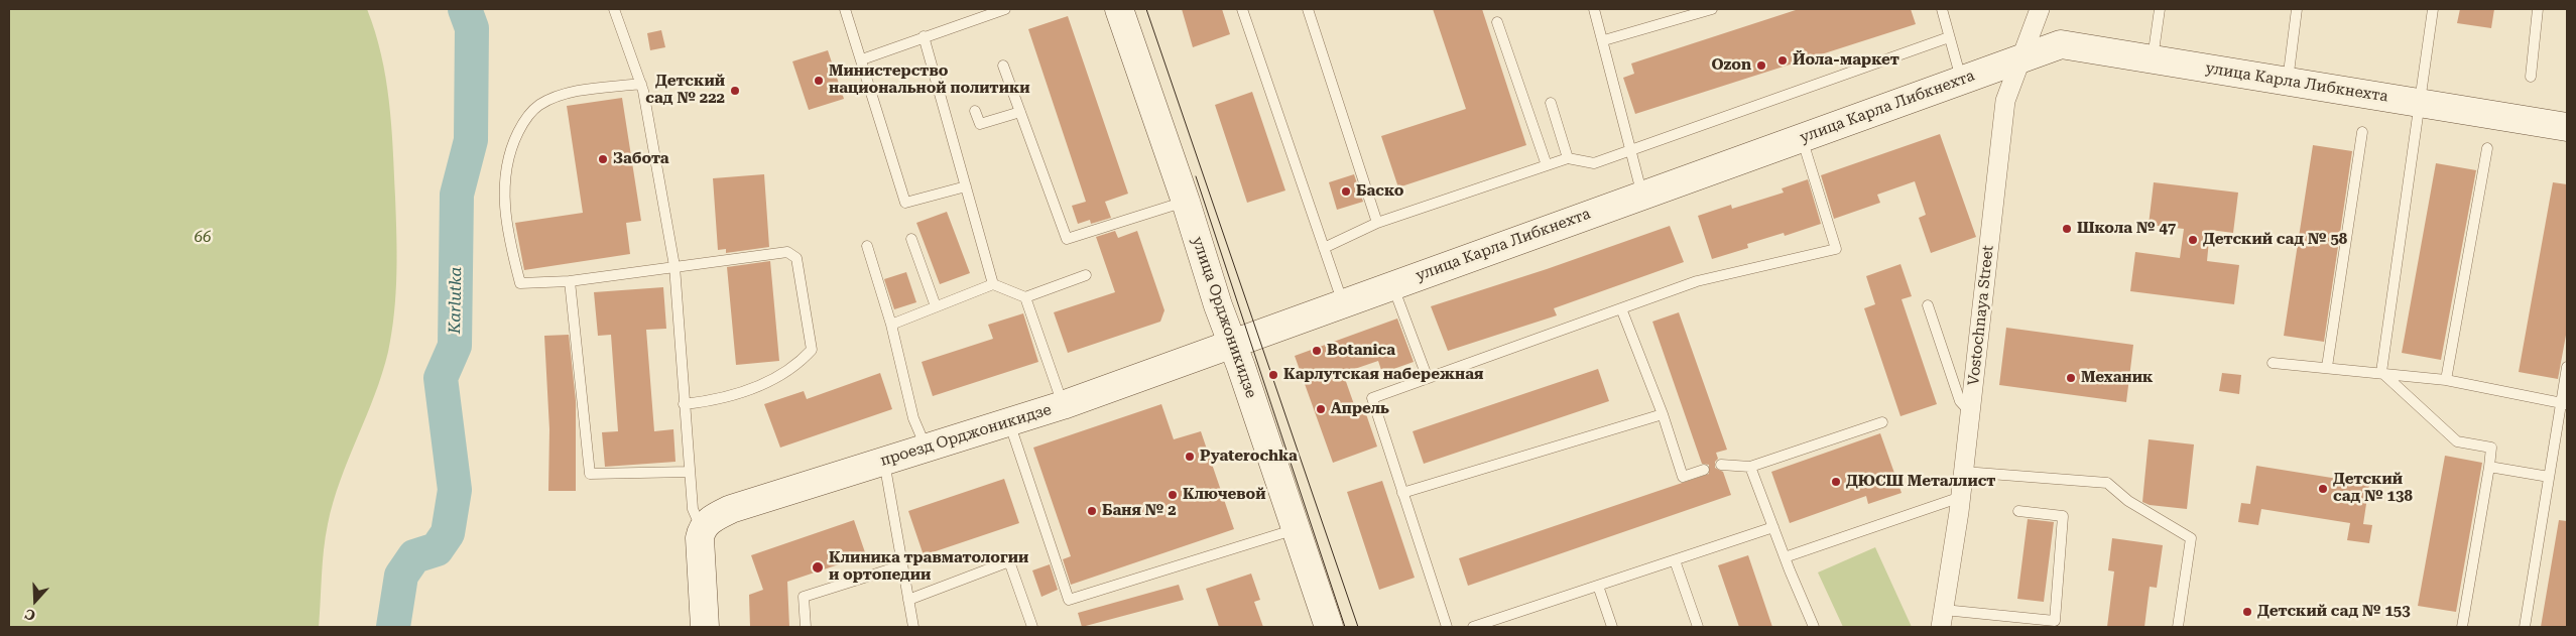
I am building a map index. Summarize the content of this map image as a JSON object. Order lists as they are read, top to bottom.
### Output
{
  "streets": {
    "main road": ["улица Карла Либкнехта", "улица Орджоникидзе", "проезд Орджоникидзе"],
    "street": ["Vostochnaya Street"]
  },
  "crossings": [
    ["улица Карла Либкнехта", "Vostochnaya Street"],
    ["улица Карла Либкнехта", "улица Орджоникидзе"],
    ["улица Карла Либкнехта", "проезд Орджоникидзе"],
    ["улица Орджоникидзе", "проезд Орджоникидзе"]
  ],
  "water": ["Karlutka"],
  "parks": ["66"],
  "places": [
    "Йола-маркет",
    "Ozon",
    "Министерство национальной политики",
    "Детский сад № 222",
    "Забота",
    "Баско",
    "Школа № 47",
    "Детский сад № 58",
    "Botanica",
    "Карлутская набережная",
    "Механик",
    "Апрель",
    "Pyaterochka",
    "ДЮСШ Металлист",
    "Детский сад № 138",
    "Ключевой",
    "Баня № 2",
    "Клиника травматологии и ортопедии",
    "Детский сад № 153"
  ],
  "north": "bottom"
}
